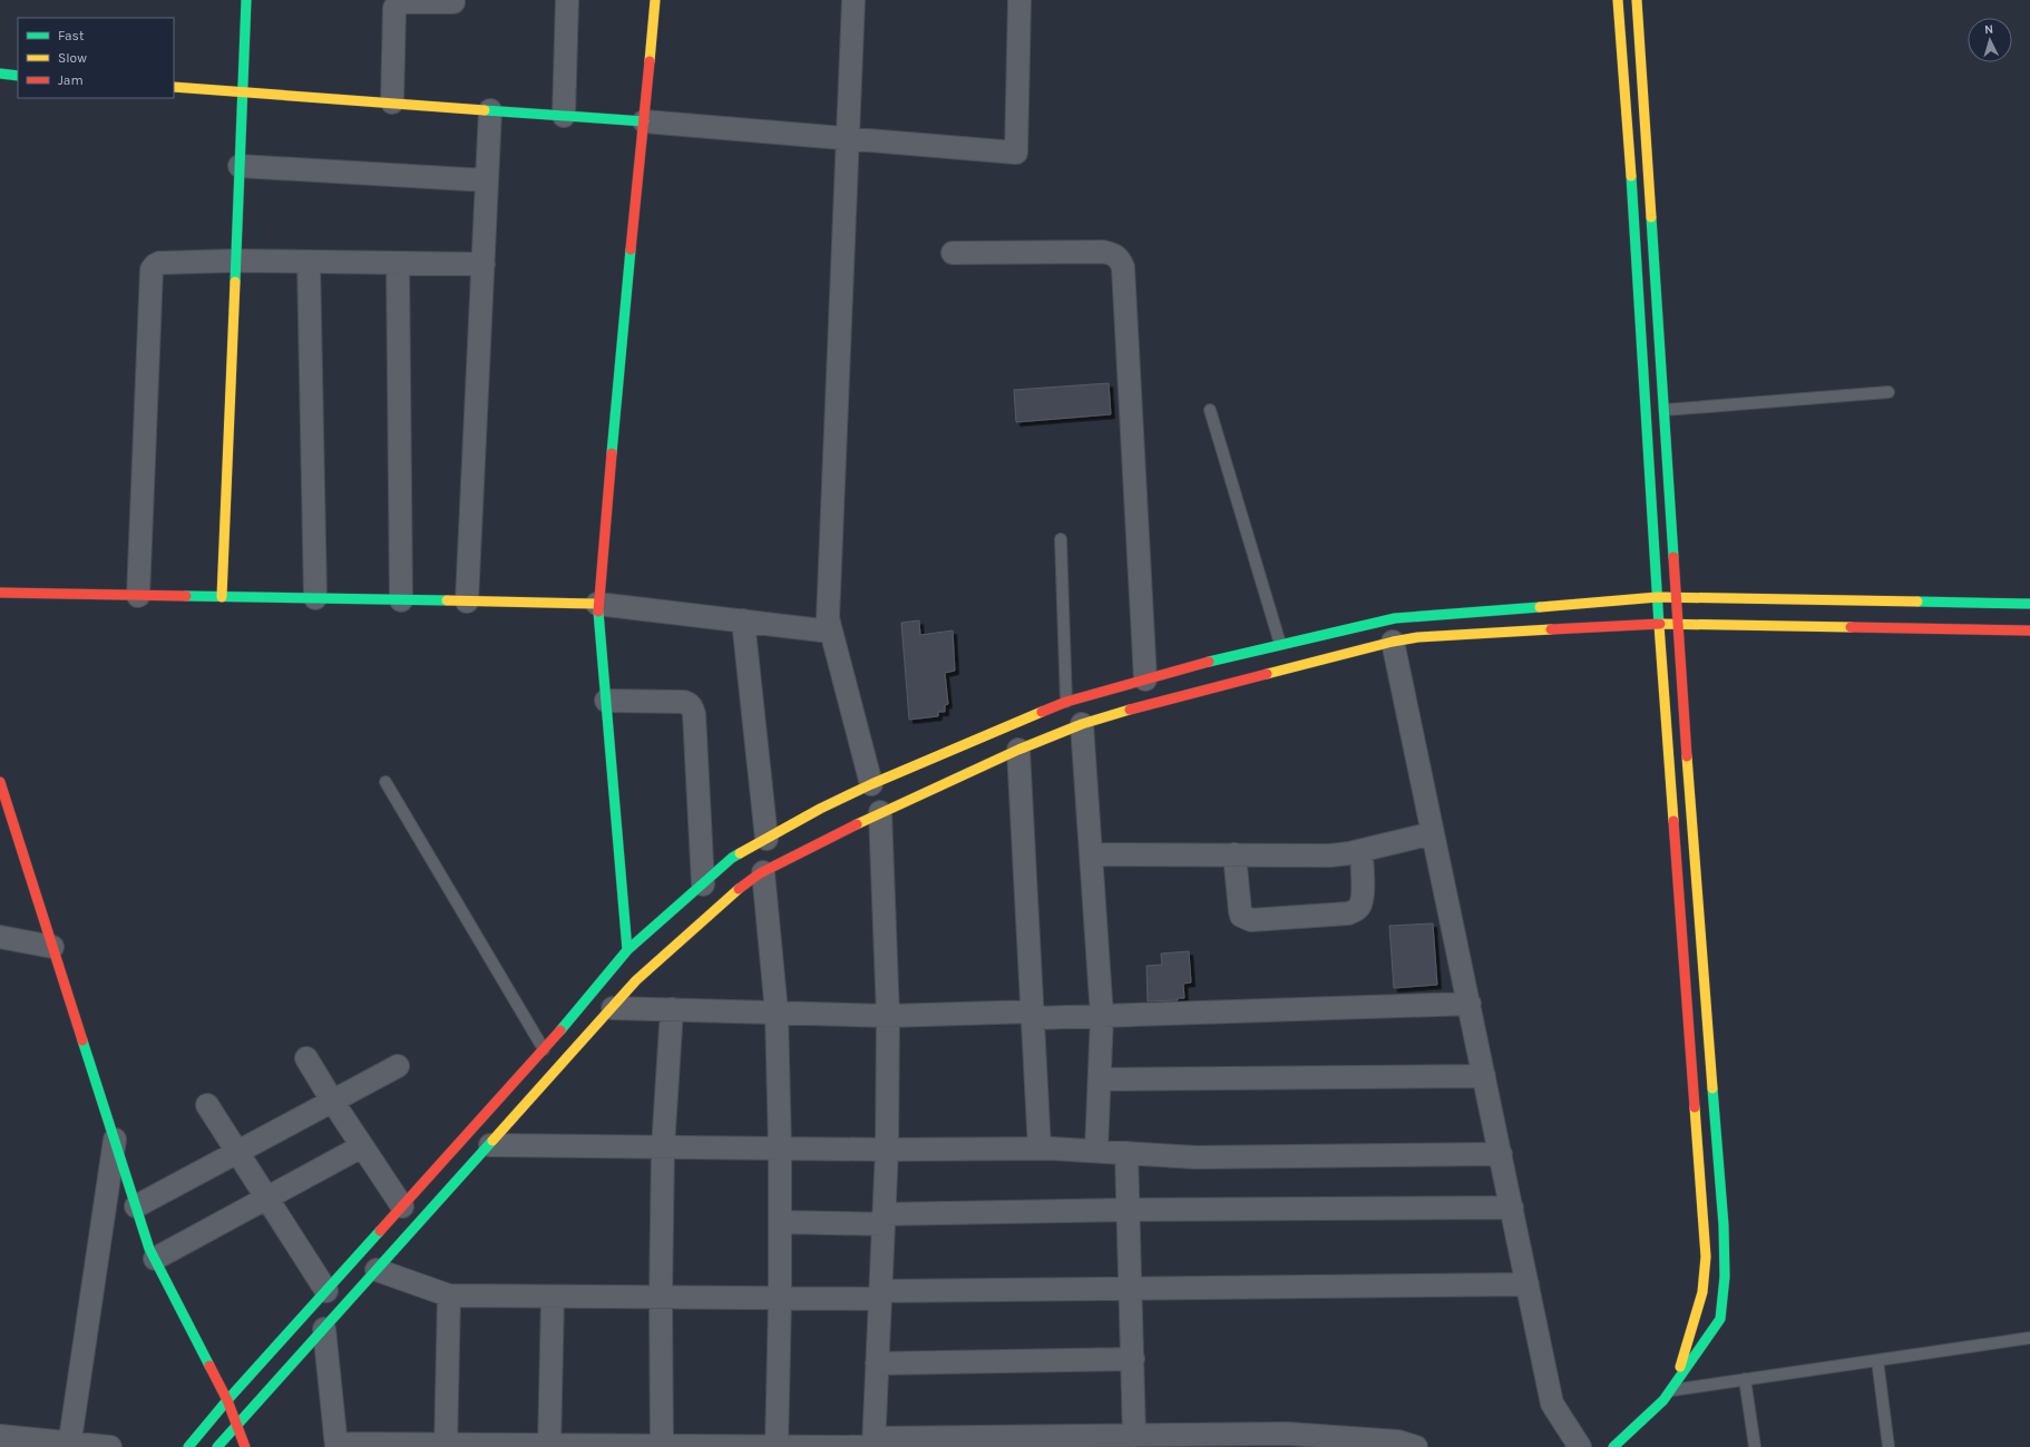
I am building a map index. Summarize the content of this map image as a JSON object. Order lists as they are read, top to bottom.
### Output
{
  "legend": ["Fast", "Slow", "Jam"],
  "north": "top"
}
